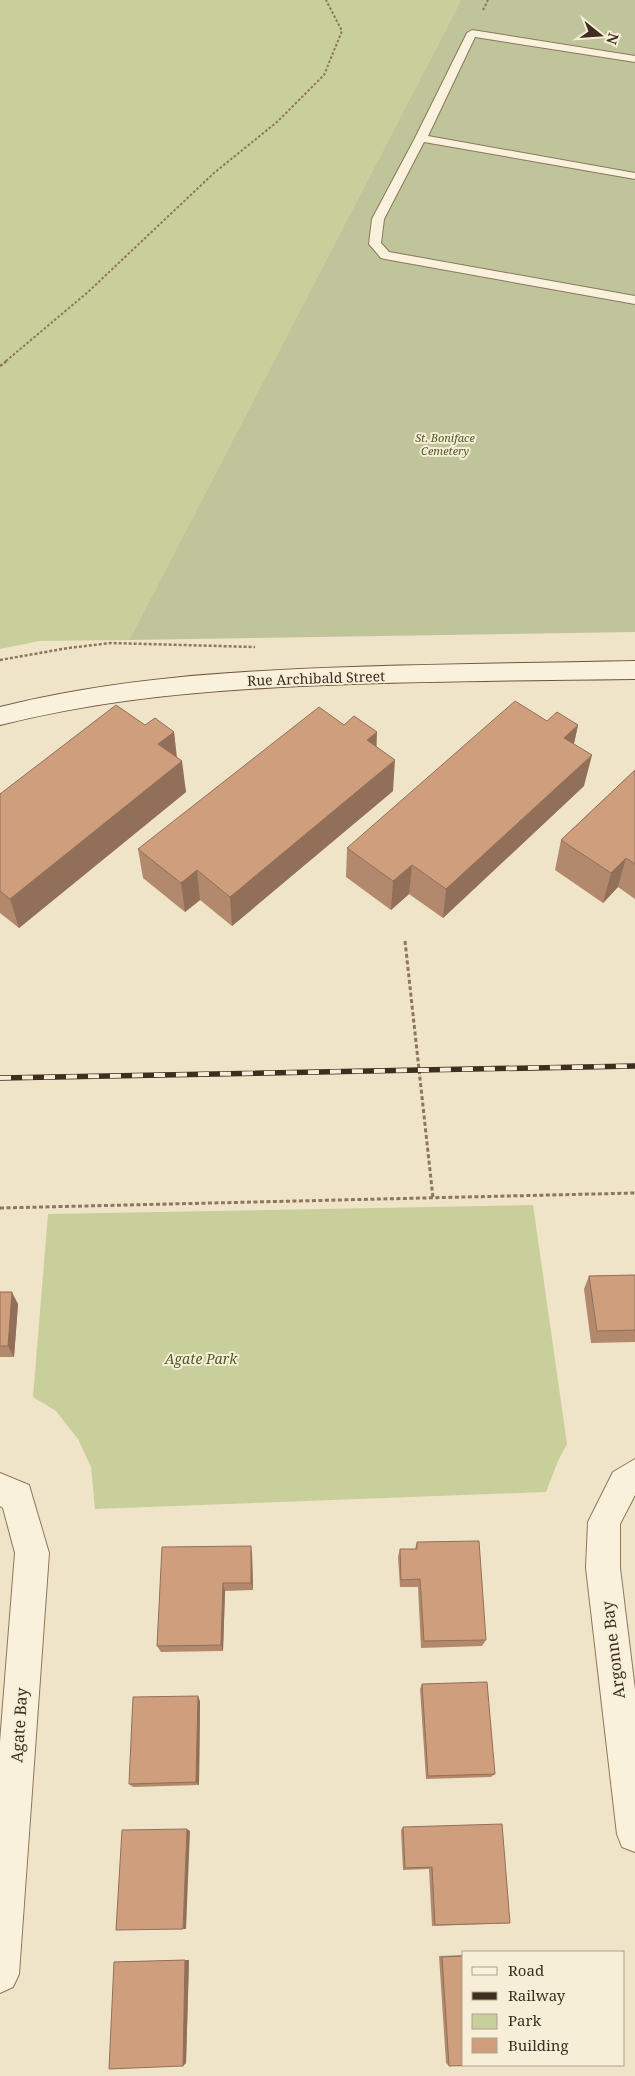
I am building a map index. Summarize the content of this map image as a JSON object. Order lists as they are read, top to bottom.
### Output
{
  "streets": {
    "main road": ["Rue Archibald Street", "Argonne Bay", "Agate Bay"]
  },
  "parks": ["St. Boniface Cemetery", "Agate Park"],
  "legend": [
    "Road",
    "Railway",
    "Park",
    "Building"
  ],
  "north": "right"
}
